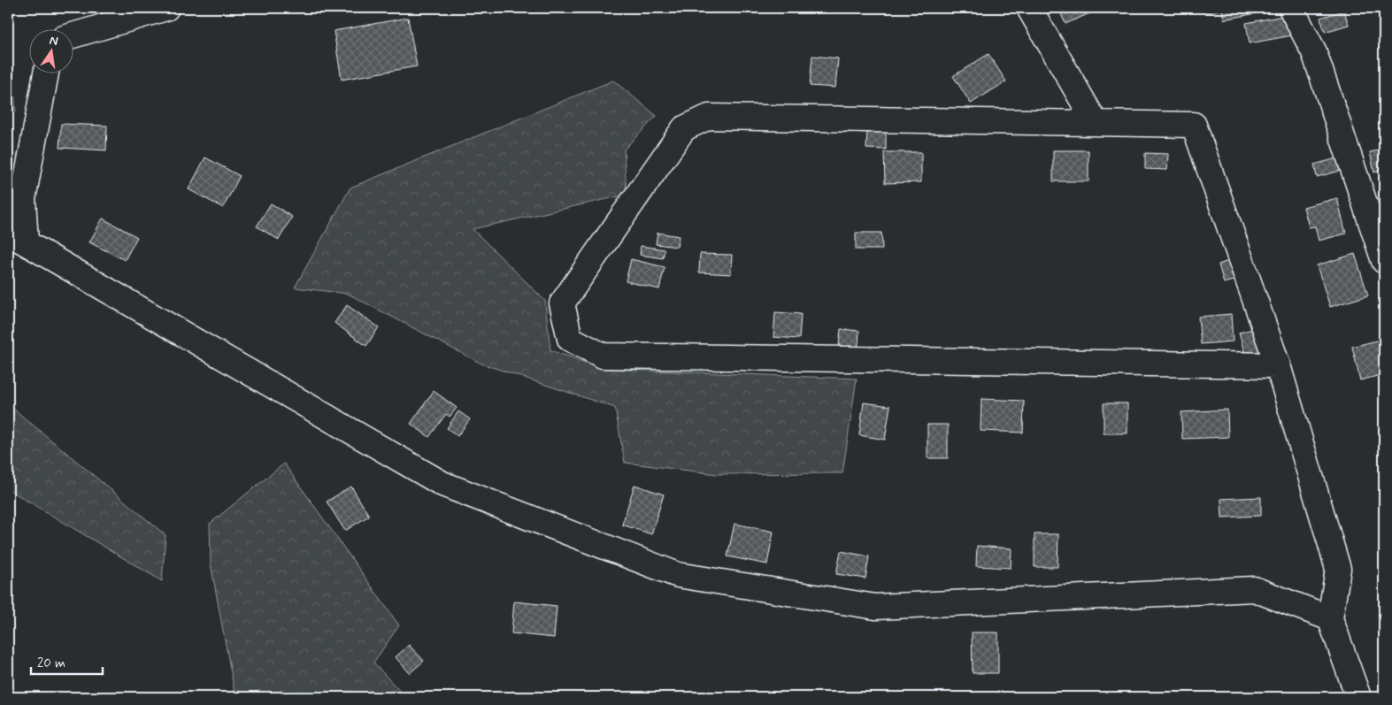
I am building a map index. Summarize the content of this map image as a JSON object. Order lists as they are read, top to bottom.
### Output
{
  "scale_bar": "20 m",
  "north": "top"
}
